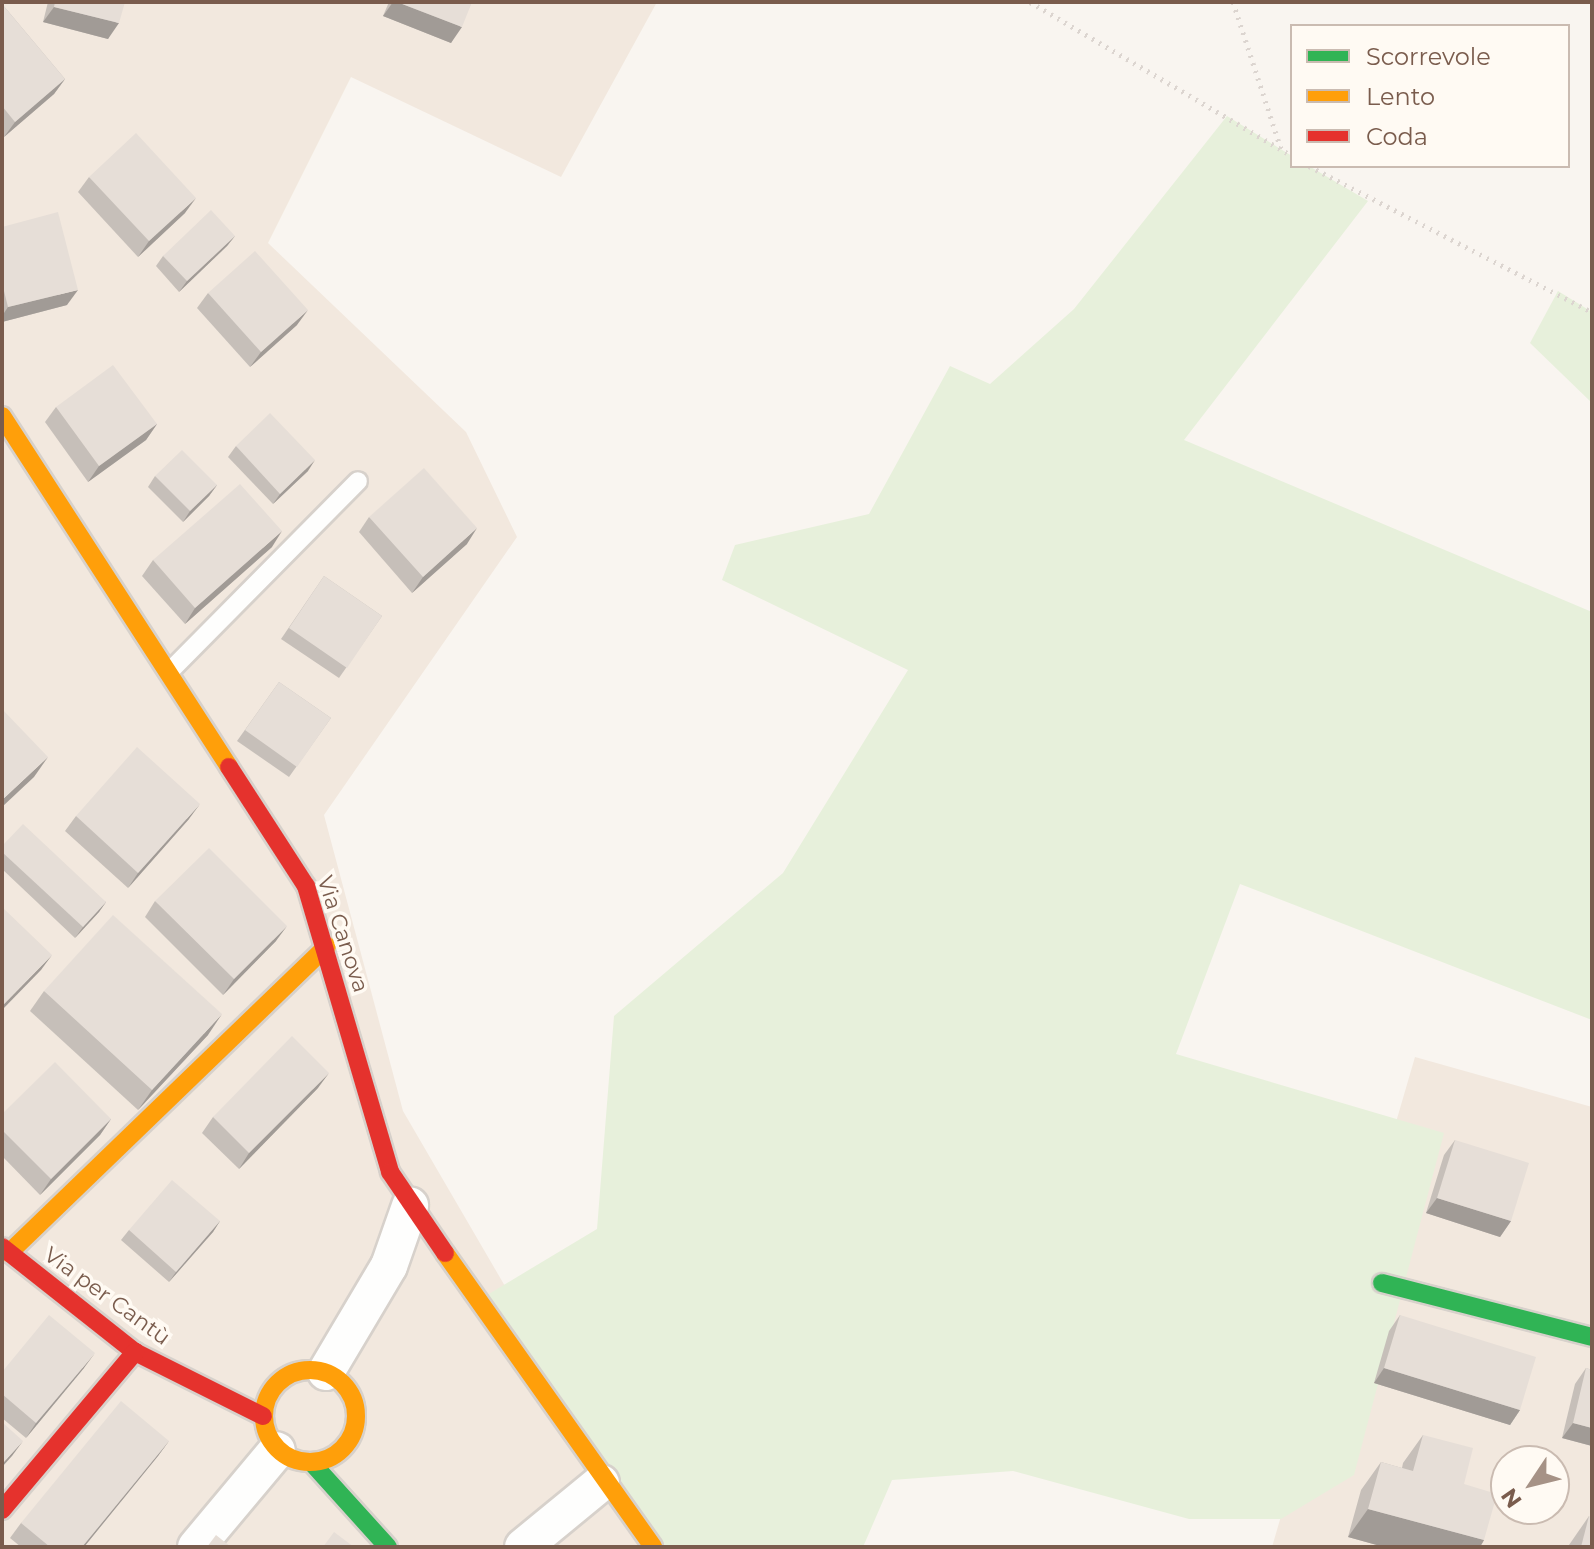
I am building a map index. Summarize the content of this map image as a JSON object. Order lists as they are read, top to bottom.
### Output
{
  "streets": {
    "street": ["Via Canova", "Via per Cantù"]
  },
  "legend": ["Scorrevole", "Lento", "Coda"],
  "north": "bottom left"
}
